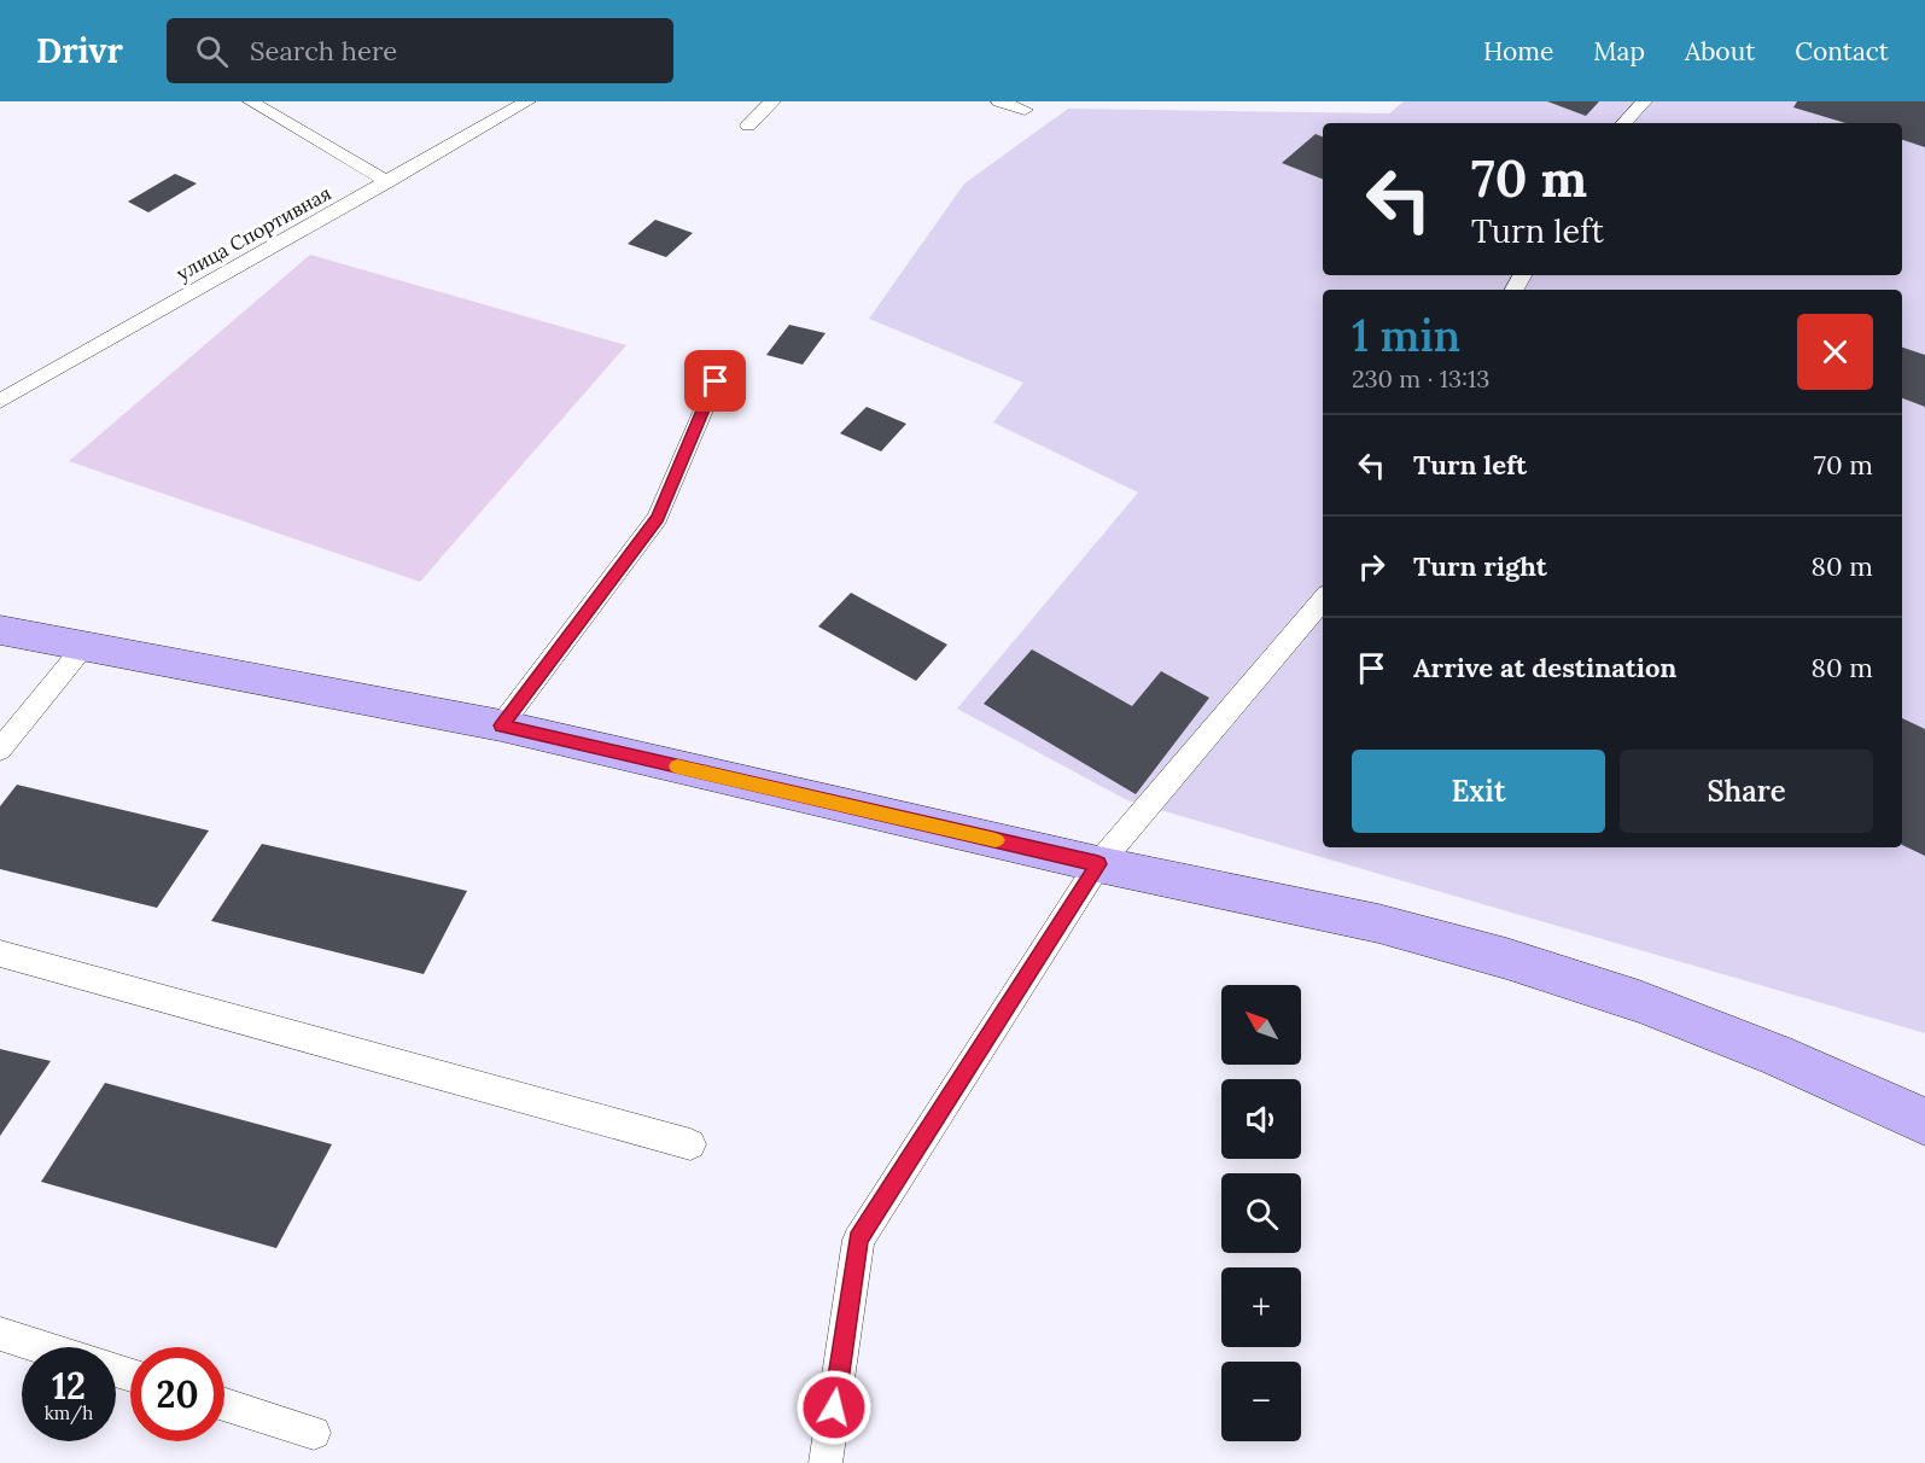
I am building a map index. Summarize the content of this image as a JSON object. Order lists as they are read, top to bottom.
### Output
{
  "streets": {
    "lane": ["улица Спортивная"]
  },
  "north": "top left",
  "page": {
    "header": "Drivr",
    "search": "Search here",
    "nav": [
      "Home",
      "Map",
      "About",
      "Contact"
    ],
    "turn": ["70 m", "Turn left"],
    "heading": ["1 min", "230 m · 13:13"],
    "list": [
      {
        "name": "Turn left",
        "value": "70 m"
      },
      {
        "name": "Turn right",
        "value": "80 m"
      },
      {
        "name": "Arrive at destination",
        "value": "80 m"
      }
    ],
    "buttons": ["Exit", "Share"],
    "map_buttons": ["+", "−"],
    "speed": "12 km/h",
    "limit": "20"
  }
}
